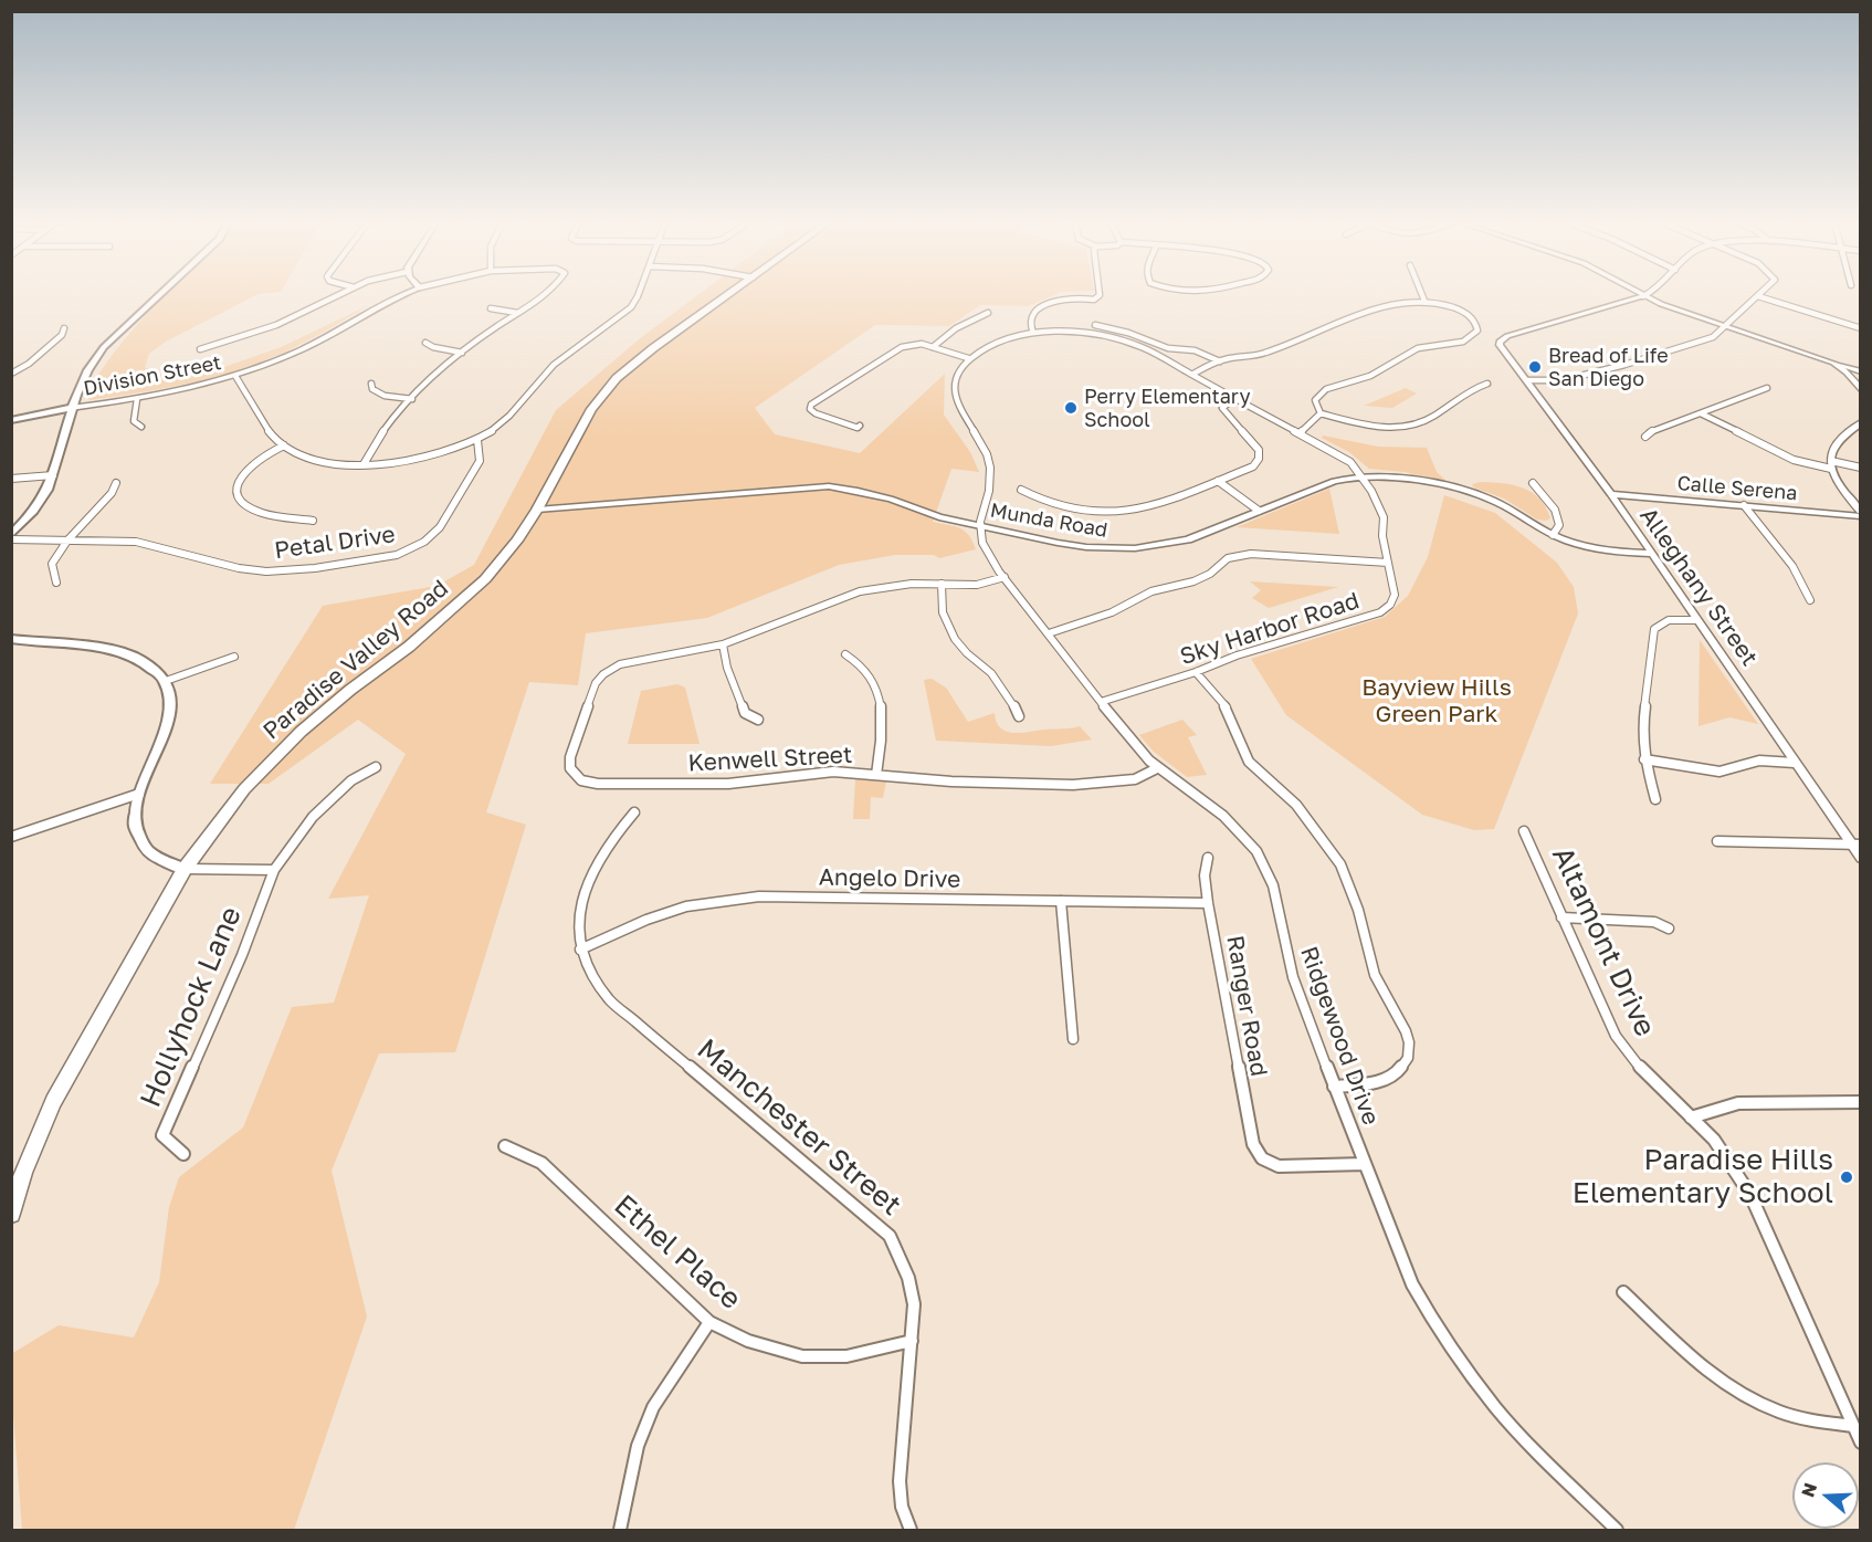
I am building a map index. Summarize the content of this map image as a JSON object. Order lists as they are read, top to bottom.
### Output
{
  "streets": {
    "main road": ["Division Street", "Paradise Valley Road"],
    "street": [
      "Calle Serena",
      "Munda Road",
      "Petal Drive",
      "Alleghany Street",
      "Sky Harbor Road",
      "Kenwell Street",
      "Angelo Drive",
      "Altamont Drive",
      "Ranger Road",
      "Hollyhock Lane",
      "Ridgewood Drive",
      "Manchester Street",
      "Ethel Place"
    ]
  },
  "crossings": [
    ["Calle Serena", "Alleghany Street"],
    ["Munda Road", "Alleghany Street"],
    ["Munda Road", "Sky Harbor Road"],
    ["Munda Road", "Paradise Valley Road"],
    ["Munda Road", "Ridgewood Drive"],
    ["Sky Harbor Road", "Ridgewood Drive"],
    ["Paradise Valley Road", "Hollyhock Lane"],
    ["Kenwell Street", "Ridgewood Drive"],
    ["Angelo Drive", "Ranger Road"],
    ["Angelo Drive", "Manchester Street"],
    ["Ranger Road", "Ridgewood Drive"],
    ["Manchester Street", "Ethel Place"]
  ],
  "parks": ["Bayview Hills Green Park"],
  "places": ["Bread of Life San Diego", "Perry Elementary School", "Paradise Hills Elementary School"],
  "north": "left"
}
